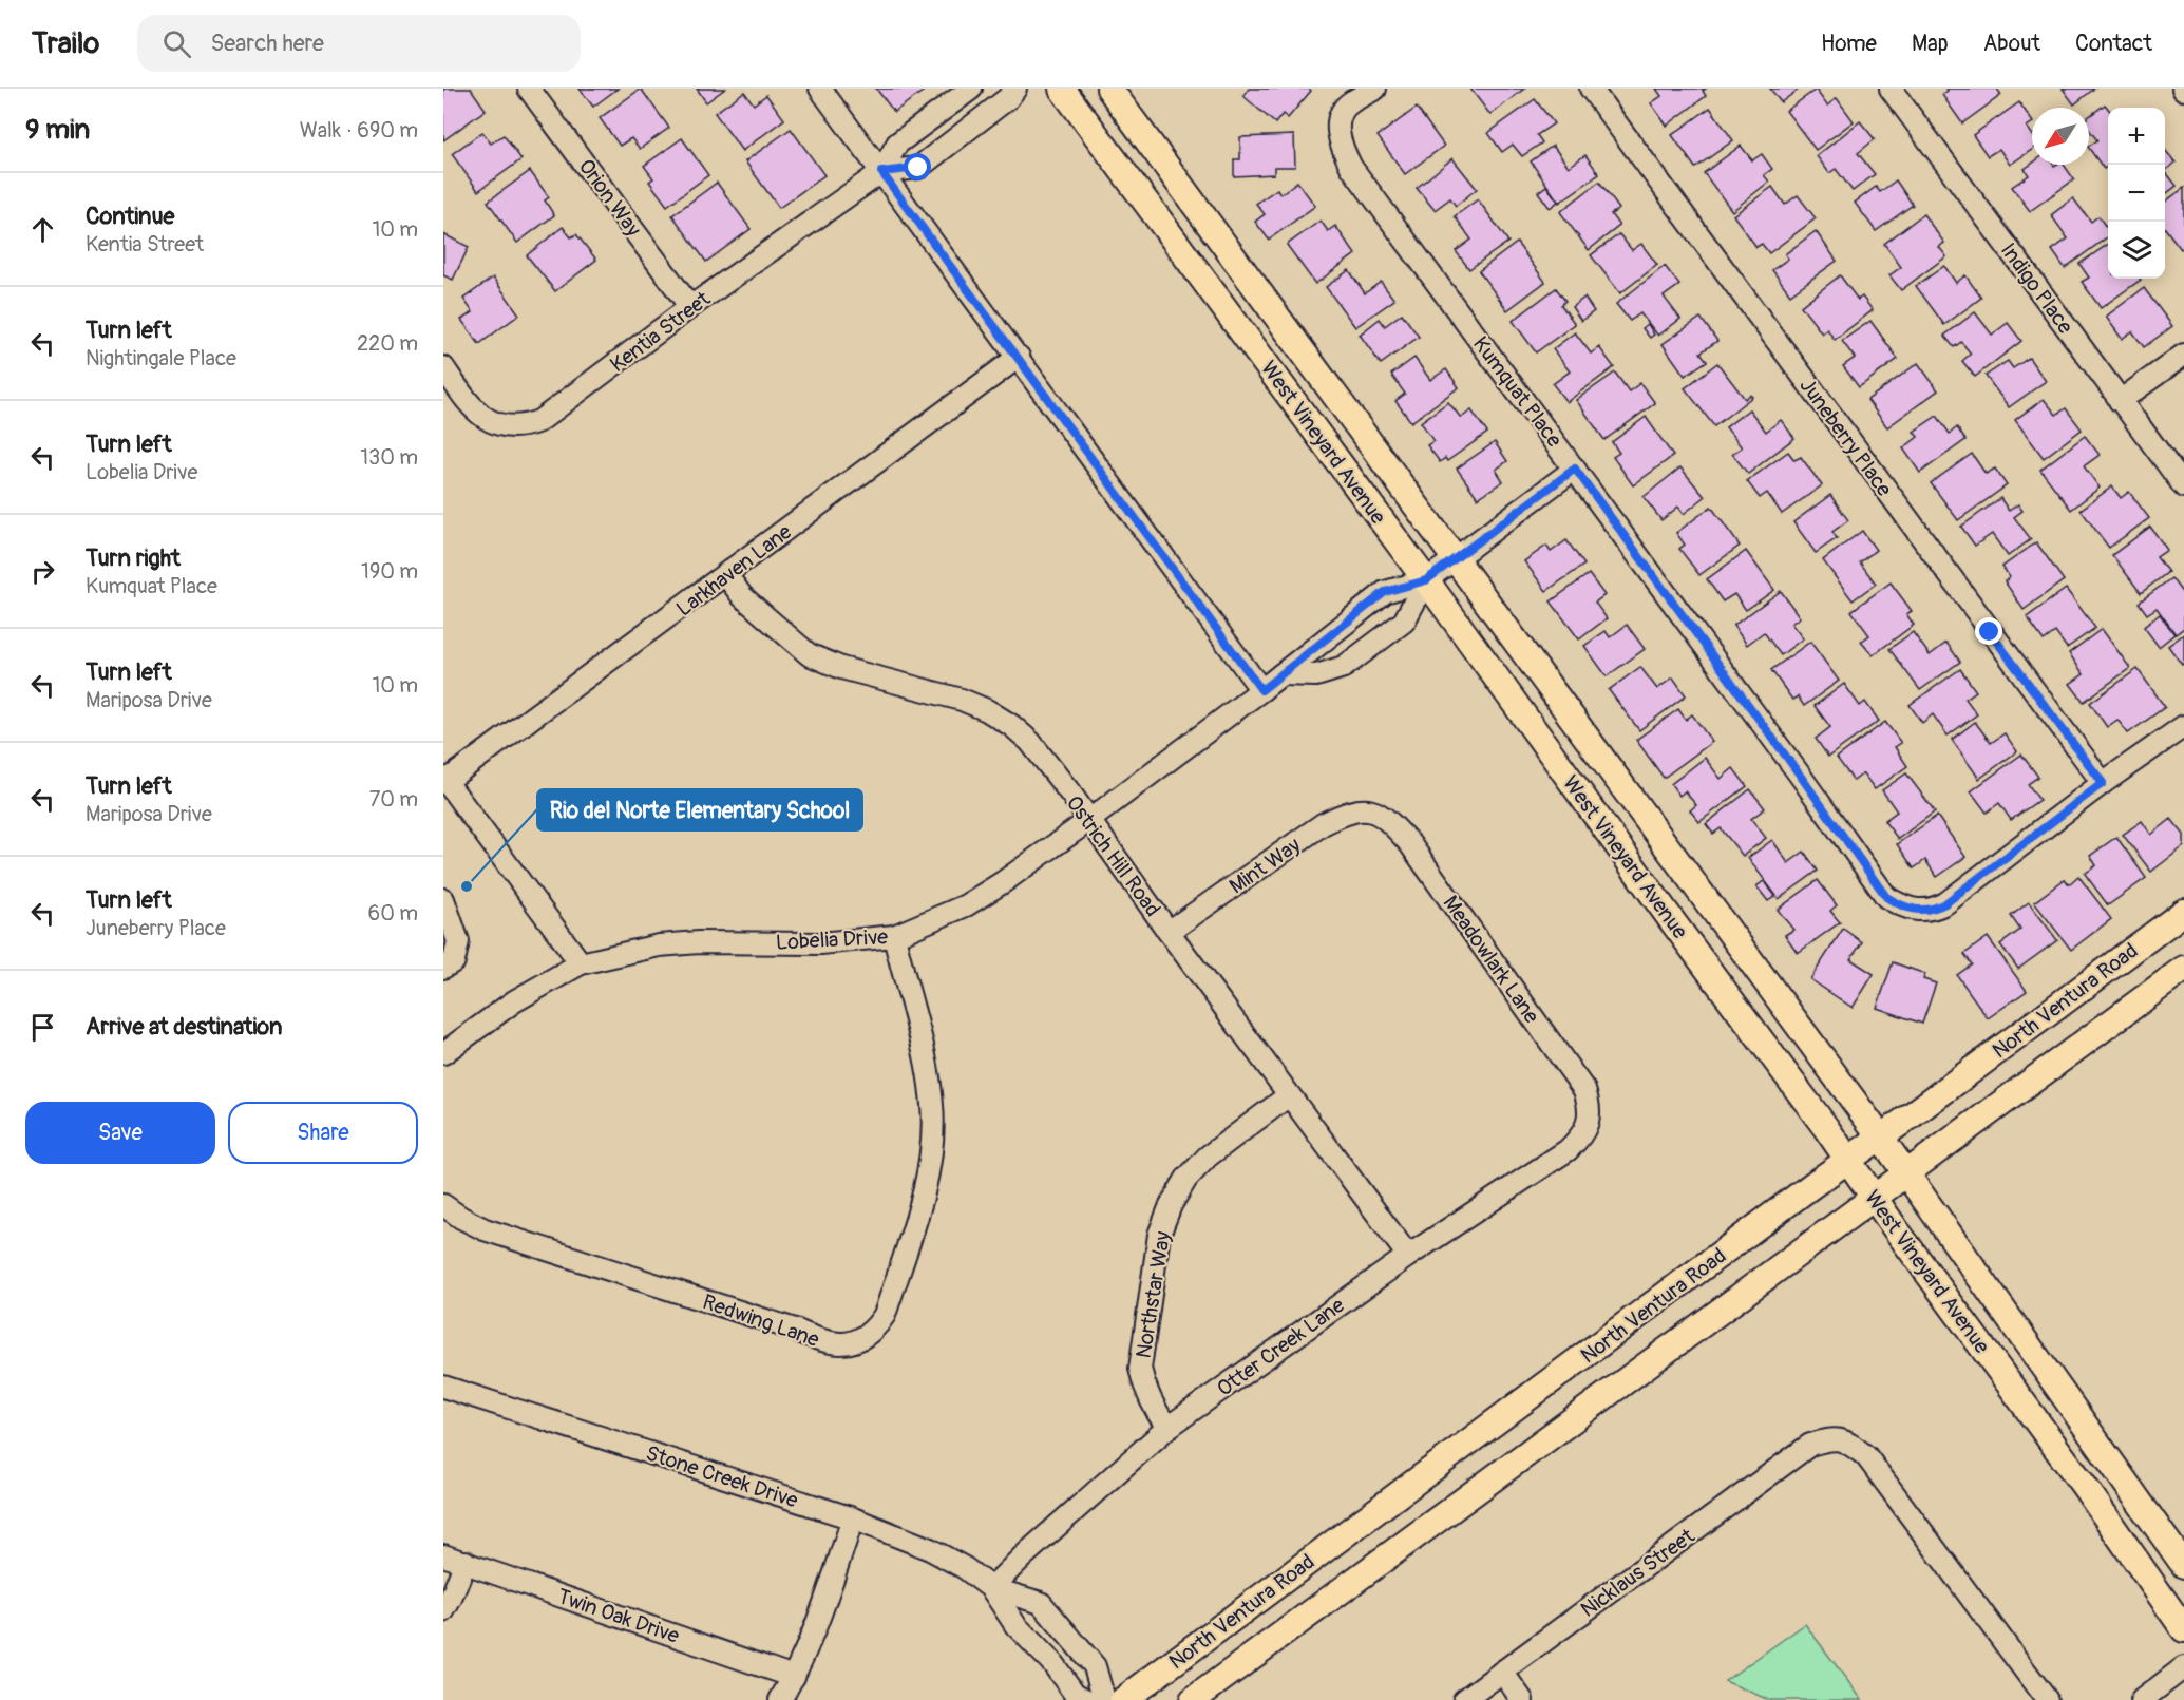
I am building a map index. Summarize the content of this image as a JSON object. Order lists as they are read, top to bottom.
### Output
{
  "streets": {
    "main road": ["West Vineyard Avenue", "North Ventura Road"],
    "street": [
      "Orion Way",
      "Indigo Place",
      "Kentia Street",
      "Kumquat Place",
      "Juneberry Place",
      "Larkhaven Lane",
      "Ostrich Hill Road",
      "Mint Way",
      "Lobelia Drive",
      "Meadowlark Lane",
      "Northstar Way",
      "Redwing Lane",
      "Otter Creek Lane",
      "Stone Creek Drive",
      "Nicklaus Street",
      "Twin Oak Drive"
    ]
  },
  "crossings": [
    ["Orion Way", "Kentia Street"],
    ["Kumquat Place", "Juneberry Place"],
    ["Kumquat Place", "Lobelia Drive"],
    ["West Vineyard Avenue", "Lobelia Drive"],
    ["West Vineyard Avenue", "North Ventura Road"],
    ["Larkhaven Lane", "Ostrich Hill Road"],
    ["Ostrich Hill Road", "Mint Way"],
    ["Ostrich Hill Road", "Lobelia Drive"],
    ["Ostrich Hill Road", "Northstar Way"],
    ["Ostrich Hill Road", "Otter Creek Lane"],
    ["Mint Way", "Meadowlark Lane"],
    ["Lobelia Drive", "Redwing Lane"],
    ["Meadowlark Lane", "Otter Creek Lane"],
    ["Northstar Way", "Otter Creek Lane"],
    ["Otter Creek Lane", "Stone Creek Drive"]
  ],
  "places": ["Rio del Norte Elementary School"],
  "north": "bottom left",
  "page": {
    "header": "Trailo",
    "search": "Search here",
    "nav": [
      "Home",
      "Map",
      "About",
      "Contact"
    ],
    "heading": ["9 min", "Walk · 690 m"],
    "map_buttons": ["+", "−"],
    "list": [
      ["Continue", "Kentia Street", "10 m"],
      ["Turn left", "Nightingale Place", "220 m"],
      ["Turn left", "Lobelia Drive", "130 m"],
      ["Turn right", "Kumquat Place", "190 m"],
      ["Turn left", "Mariposa Drive", "10 m"],
      ["Turn left", "Mariposa Drive", "70 m"],
      ["Turn left", "Juneberry Place", "60 m"],
      "Arrive at destination"
    ],
    "buttons": ["Save", "Share"]
  }
}
